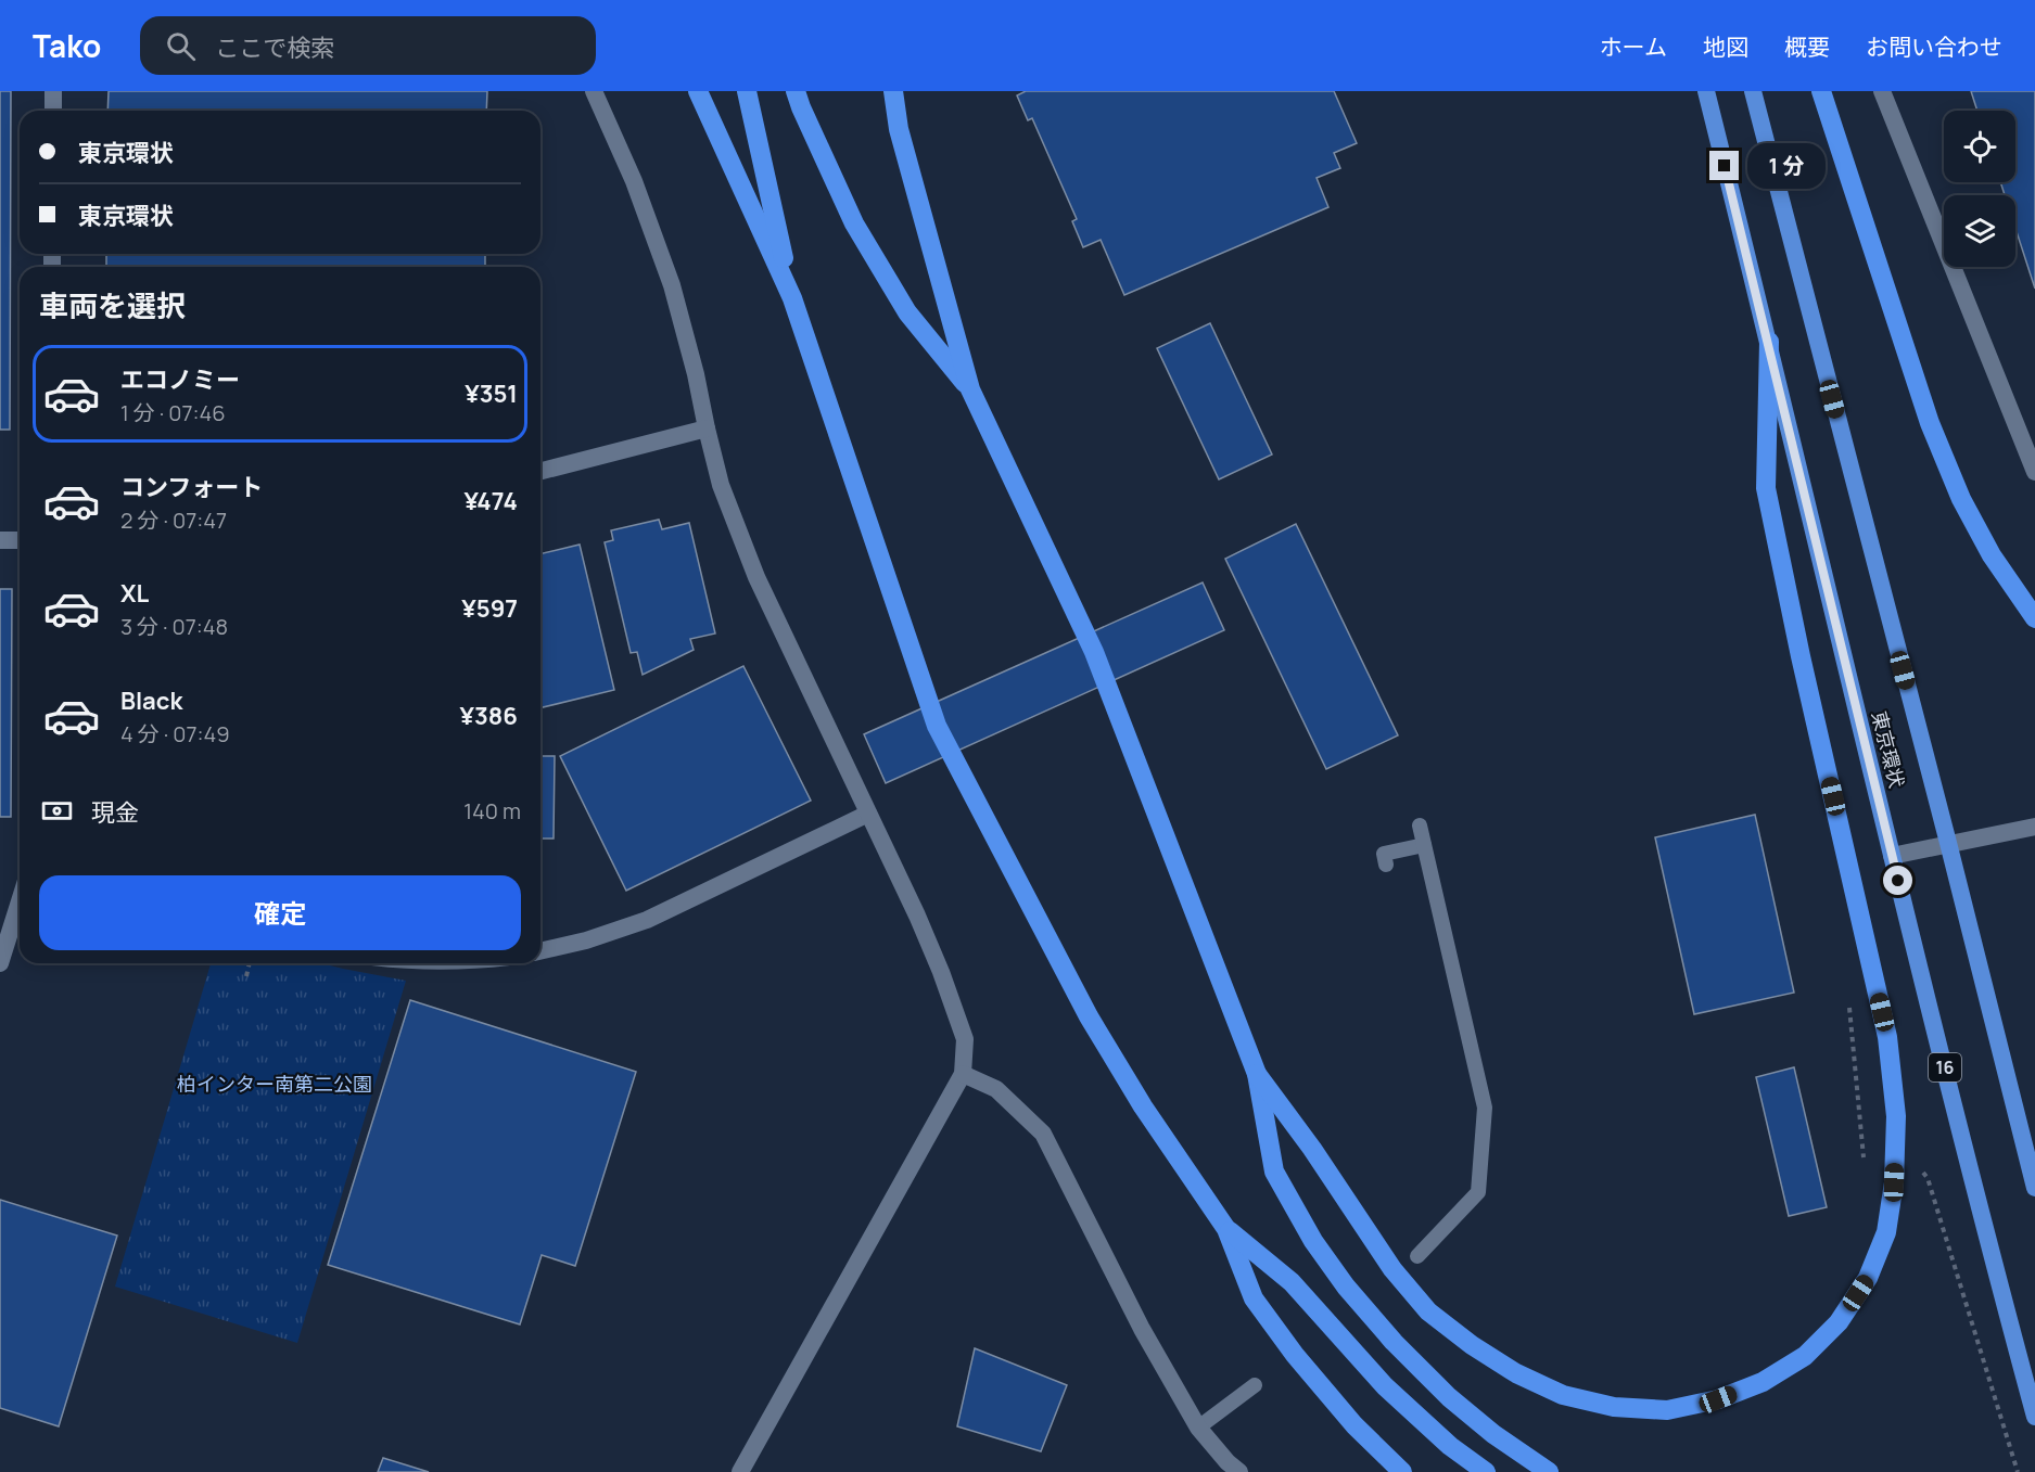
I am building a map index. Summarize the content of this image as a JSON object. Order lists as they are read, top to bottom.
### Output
{
  "streets": {
    "highway": ["東京環状", "16"]
  },
  "parks": ["柏インター南第二公園"],
  "page": {
    "header": "Tako",
    "search": "ここで検索",
    "nav": [
      "ホーム",
      "地図",
      "概要",
      "お問い合わせ"
    ],
    "banner": ["東京環状", "東京環状"],
    "bubble": "1 分",
    "heading": "車両を選択",
    "list": [
      {
        "name": "エコノミー",
        "note": "1 分 · 07:46",
        "value": "¥351"
      },
      {
        "name": "コンフォート",
        "note": "2 分 · 07:47",
        "value": "¥474"
      },
      {
        "name": "XL",
        "note": "3 分 · 07:48",
        "value": "¥597"
      },
      {
        "name": "Black",
        "note": "4 分 · 07:49",
        "value": "¥386"
      }
    ],
    "pay": ["現金", "140 m"],
    "buttons": "確定"
  }
}
